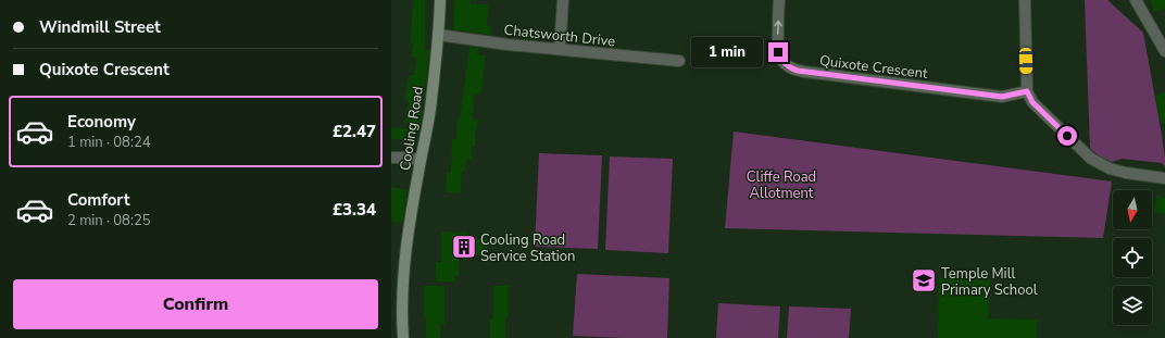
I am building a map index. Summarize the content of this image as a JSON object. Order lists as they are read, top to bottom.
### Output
{
  "streets": {
    "main road": ["Cooling Road"],
    "street": ["Chatsworth Drive", "Quixote Crescent"]
  },
  "crossings": [
    ["Chatsworth Drive", "Cooling Road"]
  ],
  "one_way": ["Quixote Crescent"],
  "parks": ["Cliffe Road Allotment"],
  "places": {
    "building": ["Cooling Road Service Station"],
    "school or university": ["Temple Mill Primary School"]
  },
  "north": "bottom",
  "page": {
    "banner": ["Windmill Street", "Quixote Crescent"],
    "bubble": "1 min",
    "list": [
      {
        "name": "Economy",
        "note": "1 min · 08:24",
        "value": "£2.47"
      },
      {
        "name": "Comfort",
        "note": "2 min · 08:25",
        "value": "£3.34"
      }
    ],
    "buttons": "Confirm"
  }
}
